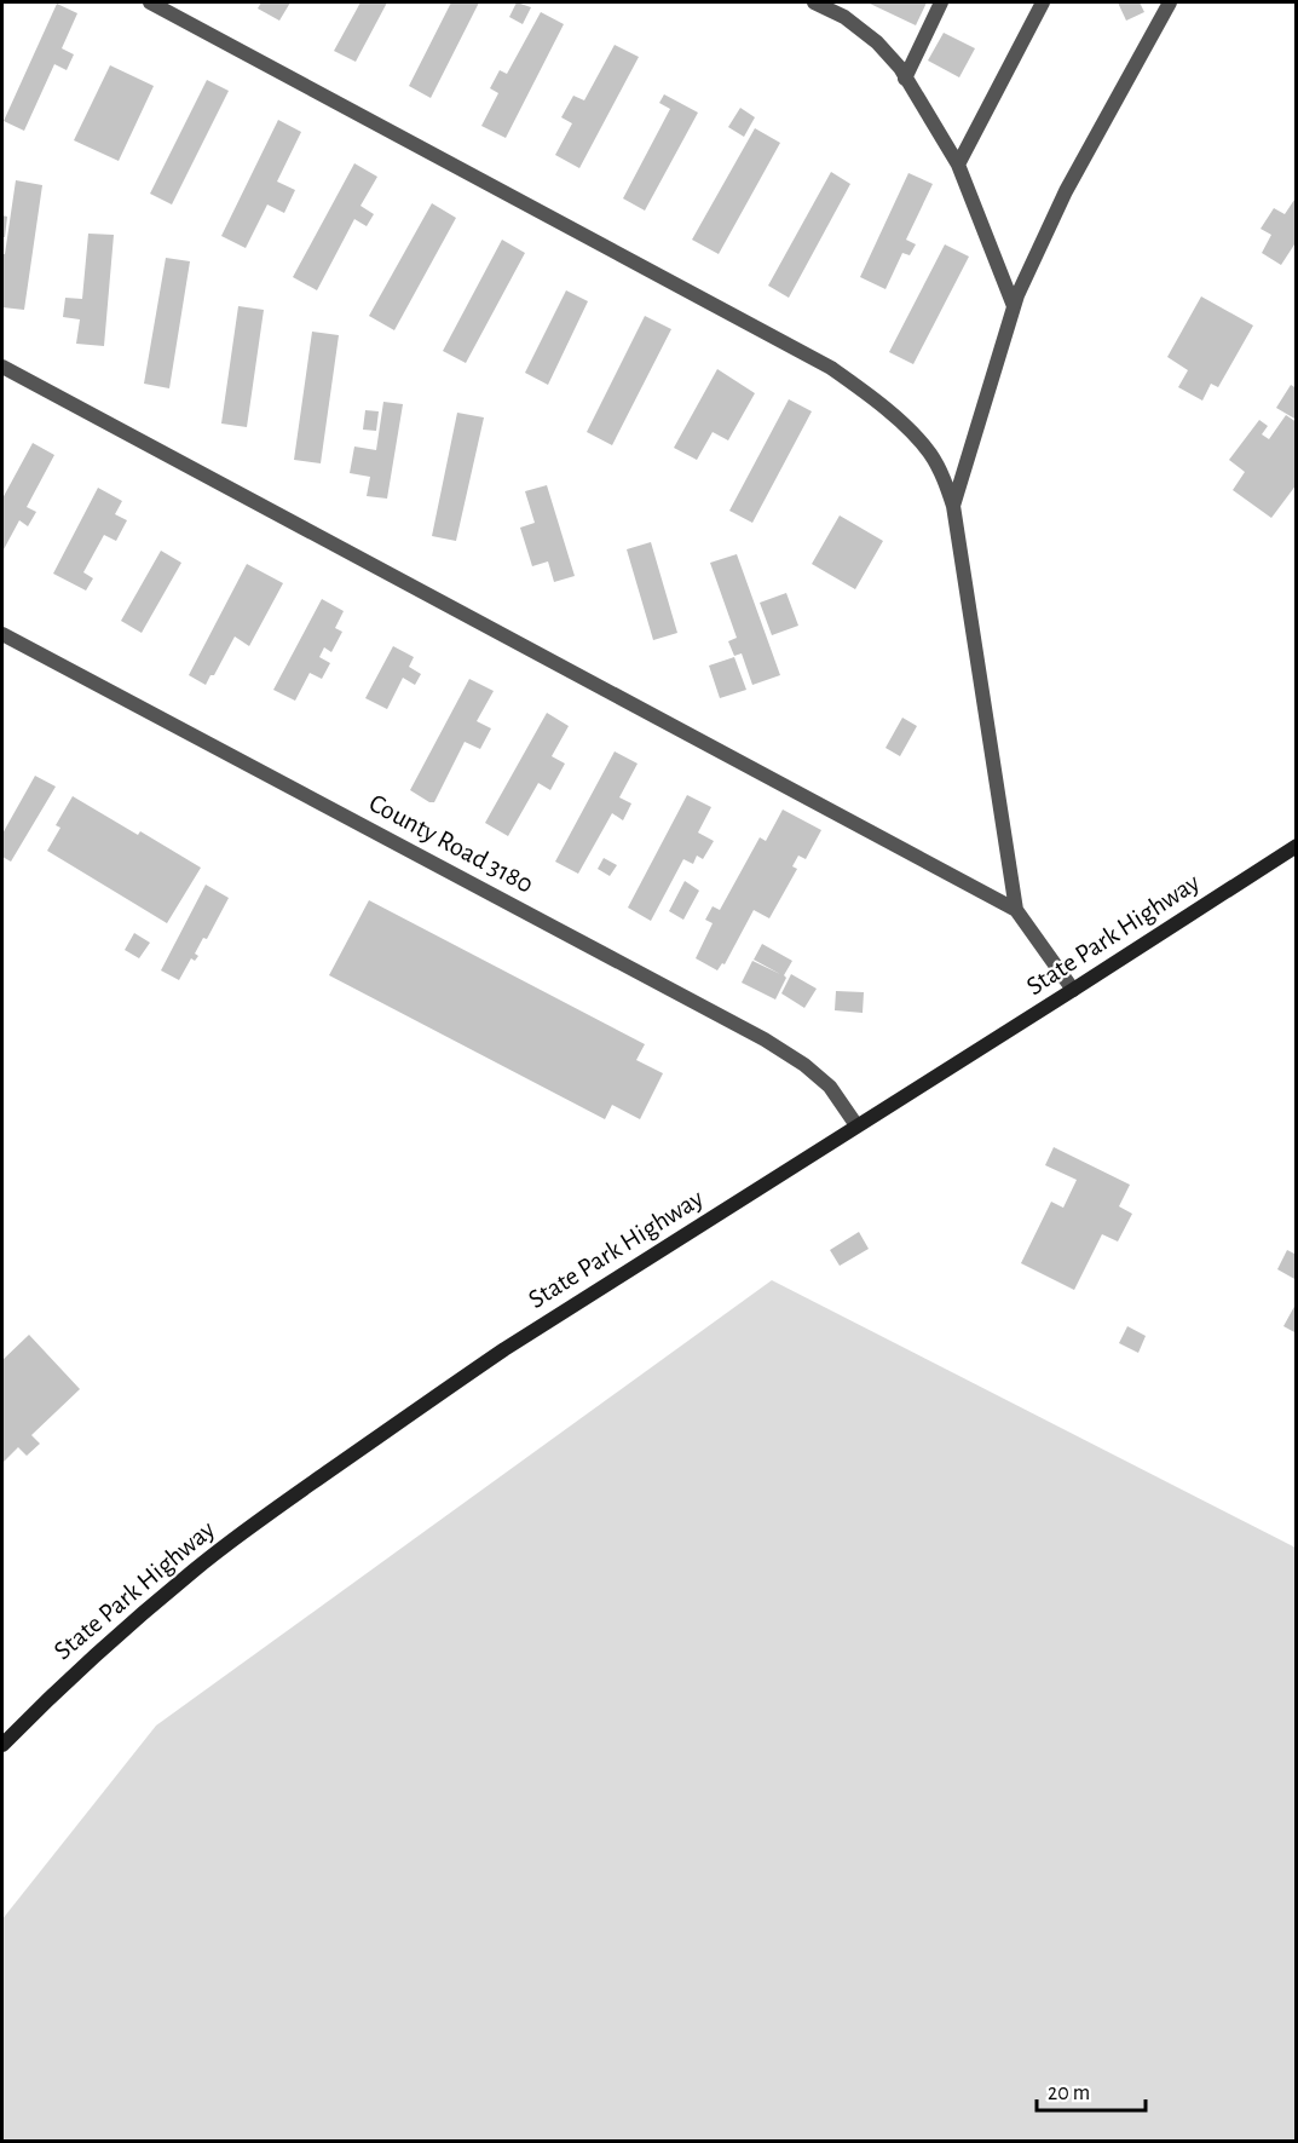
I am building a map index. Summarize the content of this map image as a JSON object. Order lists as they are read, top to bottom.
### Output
{
  "streets": {
    "main road": ["State Park Highway"],
    "street": ["County Road 3180"]
  },
  "crossings": [
    ["County Road 3180", "State Park Highway"]
  ],
  "scale_bar": "20 m"
}
